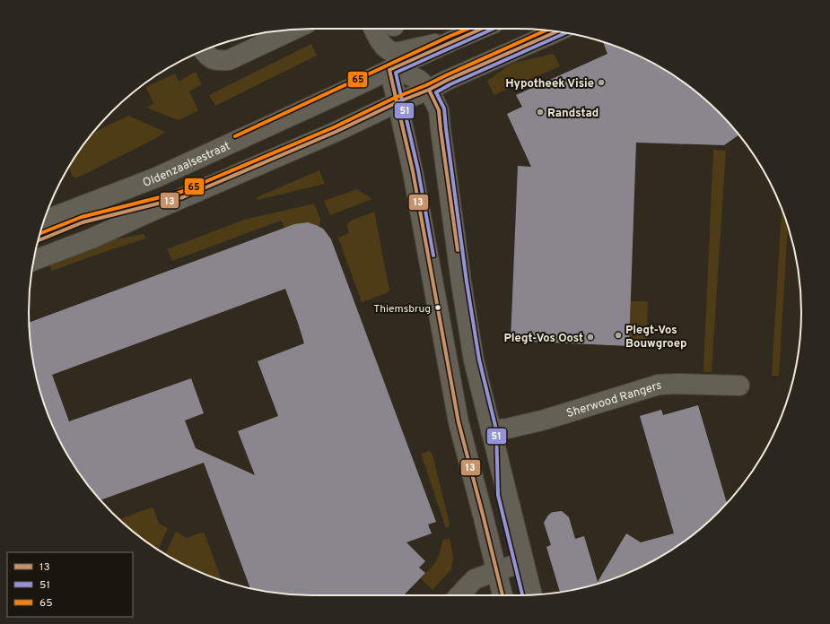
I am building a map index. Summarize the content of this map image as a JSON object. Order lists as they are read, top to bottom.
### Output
{
  "streets": {
    "main road": ["Oldenzaalsestraat", "Sherwood Rangers"]
  },
  "places": [
    "Hypotheek Visie",
    "Randstad",
    "Thiemsbrug",
    "Plegt-Vos Bouwgroep",
    "Plegt-Vos Oost"
  ],
  "lines": ["transit line 13", "transit line 51", "transit line 65"],
  "legend": ["13", "51", "65"]
}
